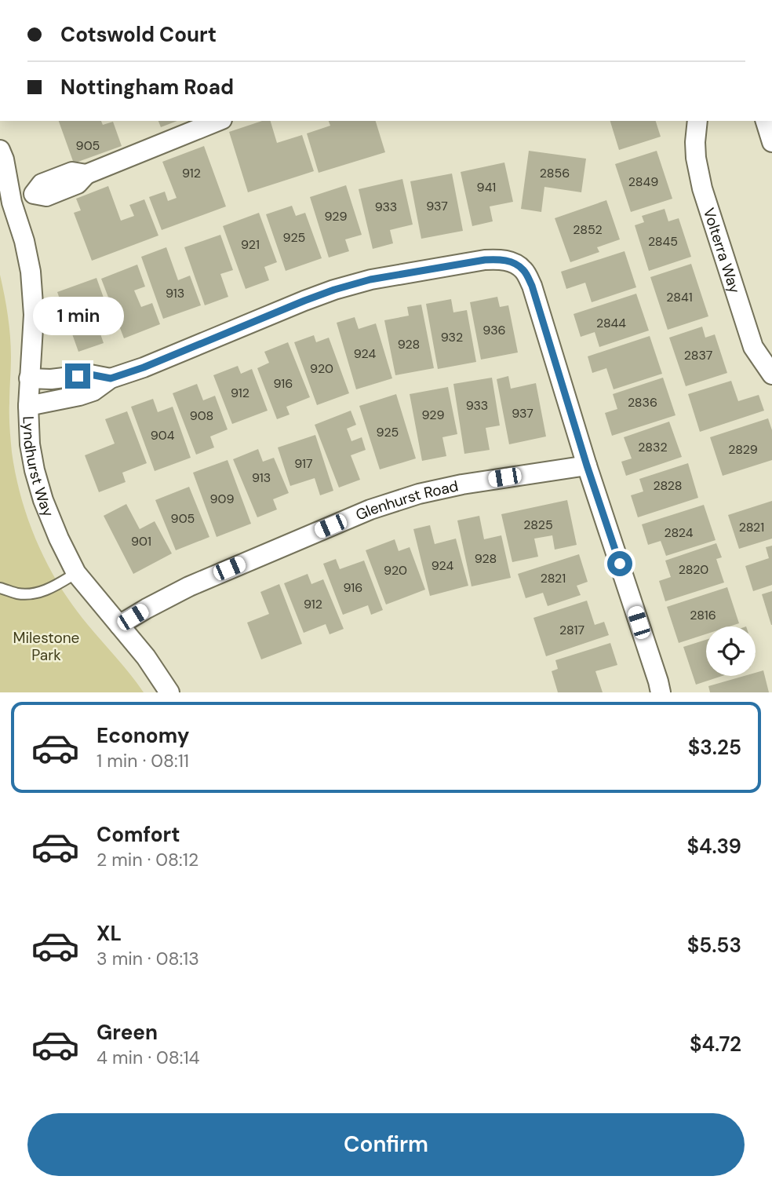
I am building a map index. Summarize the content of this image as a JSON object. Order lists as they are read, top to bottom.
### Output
{
  "streets": {
    "street": ["Volterra Way", "Lyndhurst Way", "Glenhurst Road"]
  },
  "crossings": [
    ["Lyndhurst Way", "Glenhurst Road"]
  ],
  "parks": ["Milestone Park"],
  "house_numbers": [
    "905",
    "912",
    "2856",
    "2849",
    "941",
    "937",
    "933",
    "929",
    "2852",
    "925",
    "2845",
    "921",
    "913",
    "2841",
    "2844",
    "936",
    "932",
    "928",
    "924",
    "2837",
    "920",
    "916",
    "912",
    "2836",
    "933",
    "937",
    "929",
    "908",
    "925",
    "904",
    "2832",
    "2829",
    "917",
    "913",
    "2828",
    "909",
    "905",
    "2825",
    "2821",
    "2824",
    "901",
    "928",
    "924",
    "2820",
    "920",
    "2821",
    "916",
    "912",
    "2816",
    "2817"
  ],
  "page": {
    "banner": ["Cotswold Court", "Nottingham Road"],
    "bubble": "1 min",
    "list": [
      {
        "name": "Economy",
        "note": "1 min · 08:11",
        "value": "$3.25"
      },
      {
        "name": "Comfort",
        "note": "2 min · 08:12",
        "value": "$4.39"
      },
      {
        "name": "XL",
        "note": "3 min · 08:13",
        "value": "$5.53"
      },
      {
        "name": "Green",
        "note": "4 min · 08:14",
        "value": "$4.72"
      }
    ],
    "buttons": "Confirm"
  }
}
